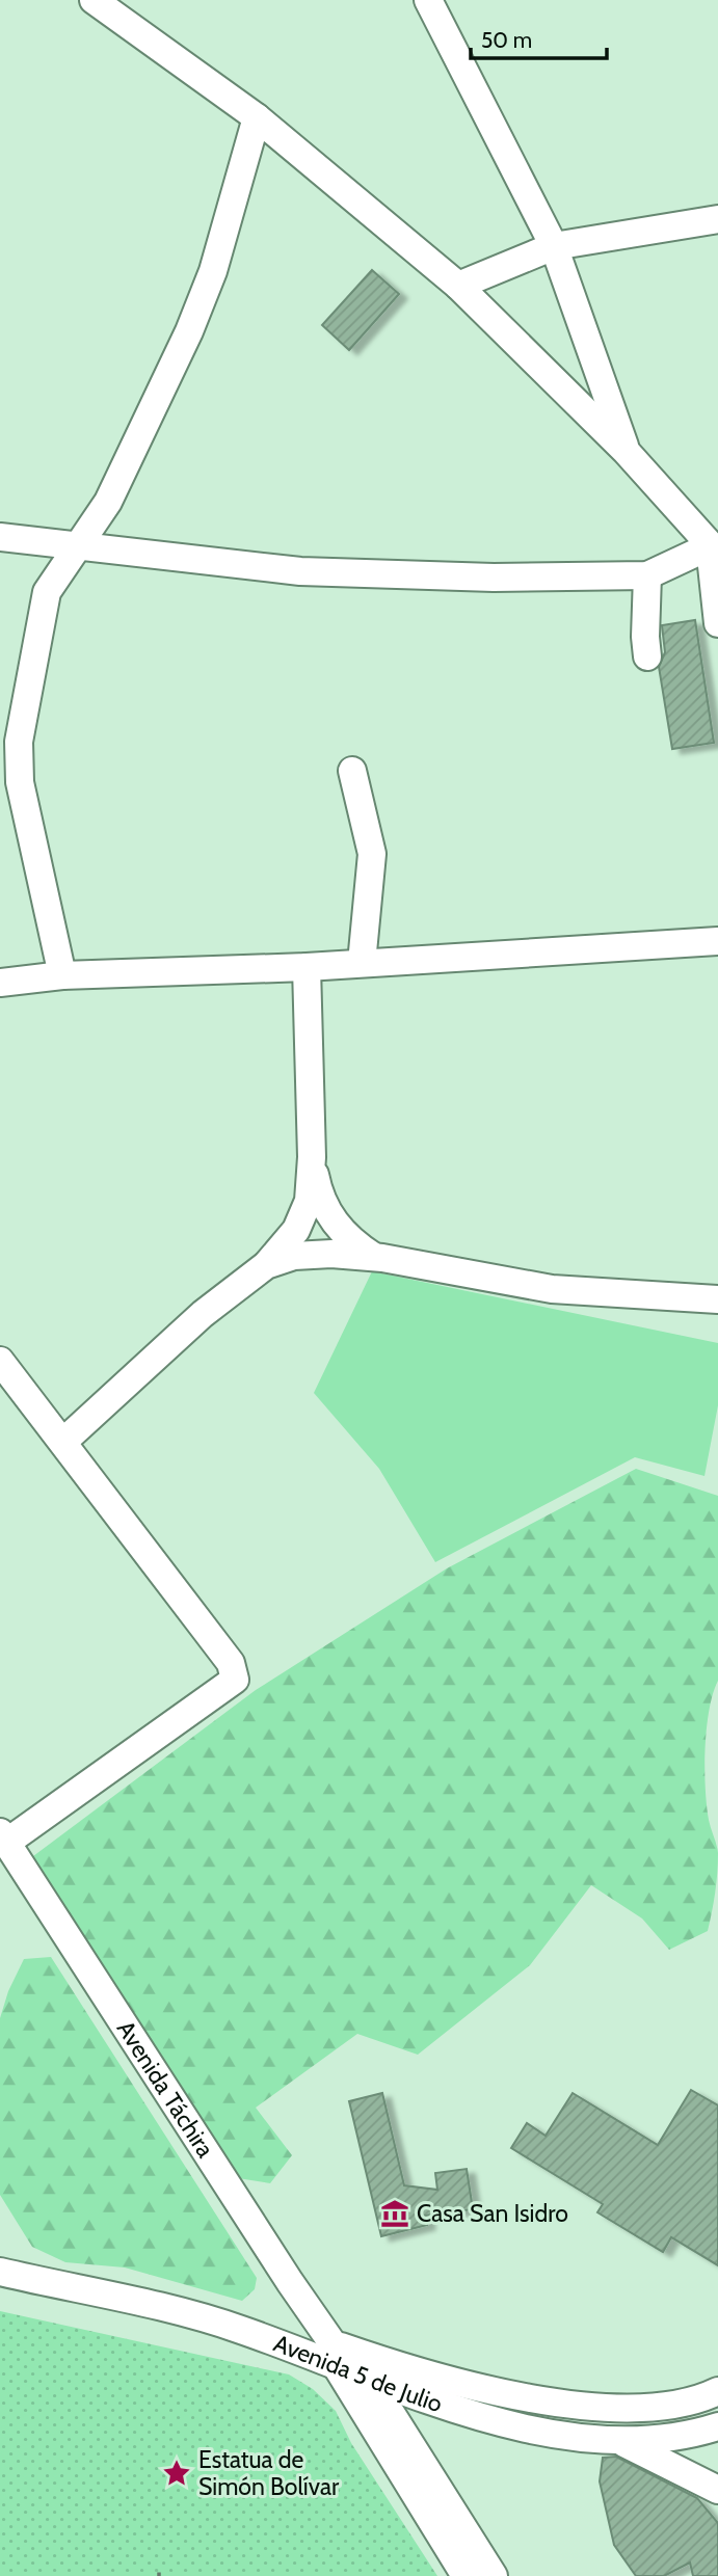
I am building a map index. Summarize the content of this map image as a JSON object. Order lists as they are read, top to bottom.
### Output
{
  "streets": {
    "street": ["Avenida Táchira", "Avenida 5 de Julio"]
  },
  "crossings": [
    ["Avenida Táchira", "Avenida 5 de Julio"]
  ],
  "places": {
    "museum": ["Casa San Isidro"],
    "place": ["Estatua de Simón Bolívar"]
  },
  "scale_bar": "50 m"
}
